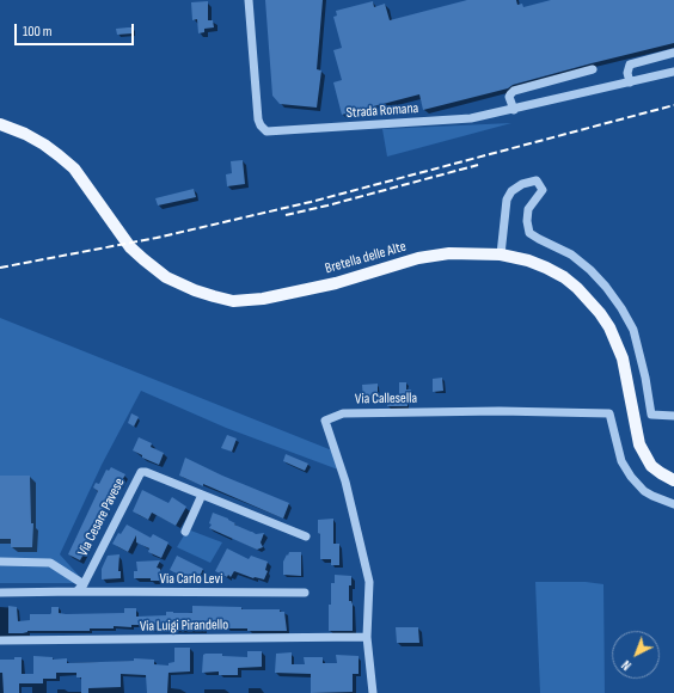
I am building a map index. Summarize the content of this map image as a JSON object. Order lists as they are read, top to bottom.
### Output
{
  "streets": {
    "main road": ["Bretella delle Alte"],
    "street": [
      "Strada Romana",
      "Via Callesella",
      "Via Cesare Pavese",
      "Via Carlo Levi",
      "Via Luigi Pirandello"
    ]
  },
  "crossings": [
    ["Via Callesella", "Via Luigi Pirandello"]
  ],
  "scale_bar": "100 m",
  "north": "bottom left"
}
